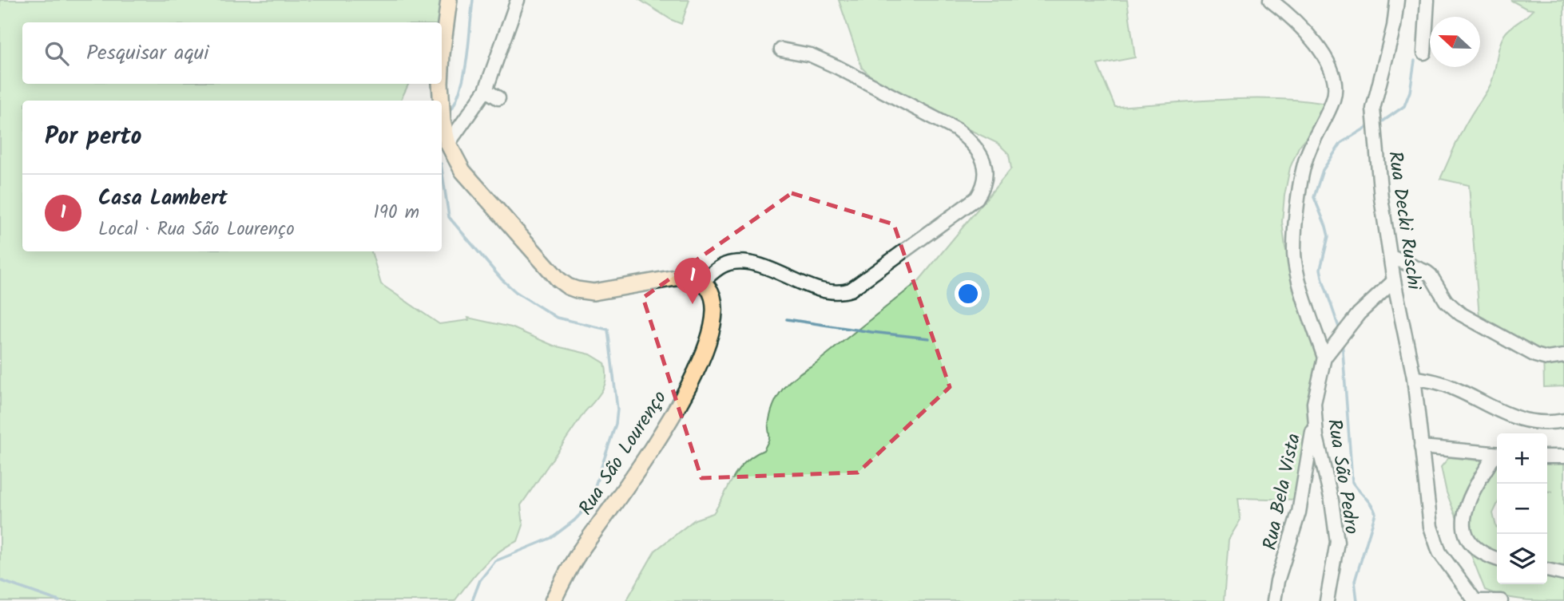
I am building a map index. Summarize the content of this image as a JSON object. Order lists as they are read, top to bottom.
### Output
{
  "streets": {
    "main road": ["Rua São Lourenço"],
    "street": ["Rua Decki Ruschi", "Rua São Pedro", "Rua Bela Vista"]
  },
  "crossings": [
    ["Rua São Pedro", "Rua Bela Vista"]
  ],
  "north": "left",
  "page": {
    "search": "Pesquisar aqui",
    "heading": "Por perto",
    "list": [
      {
        "mark": "1",
        "name": "Casa Lambert",
        "note": "Local · Rua São Lourenço",
        "value": "190 m"
      }
    ],
    "pins": "1",
    "map_buttons": ["+", "−"]
  }
}
